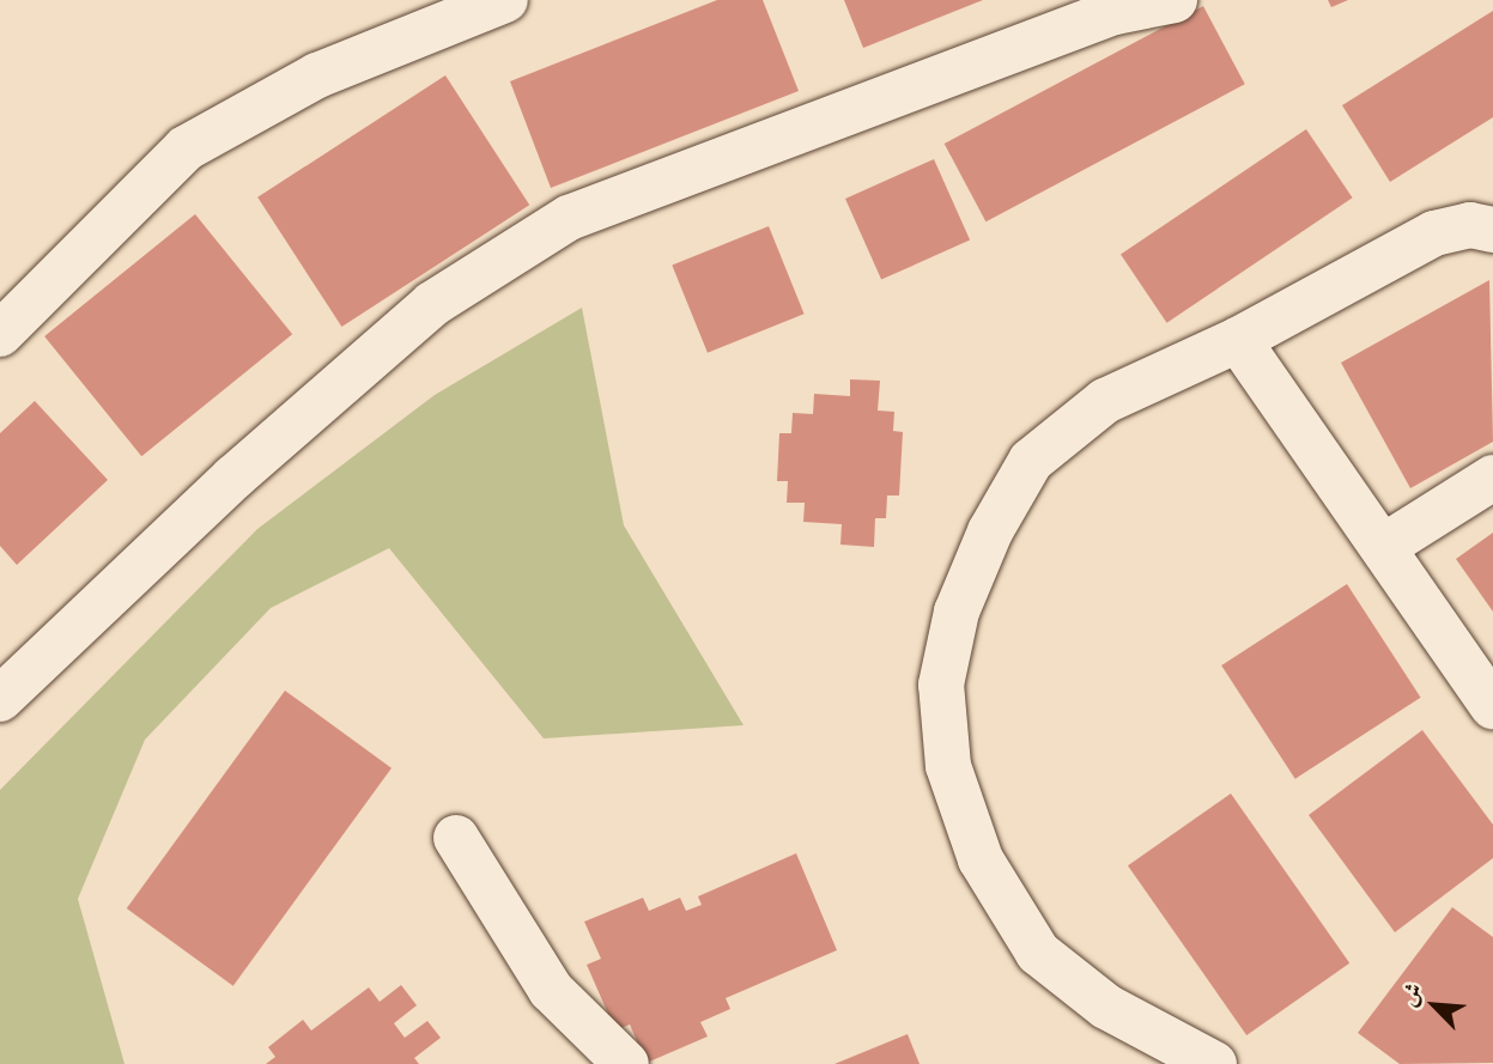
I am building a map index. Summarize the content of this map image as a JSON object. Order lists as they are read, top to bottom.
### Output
{
  "north": "top left"
}
